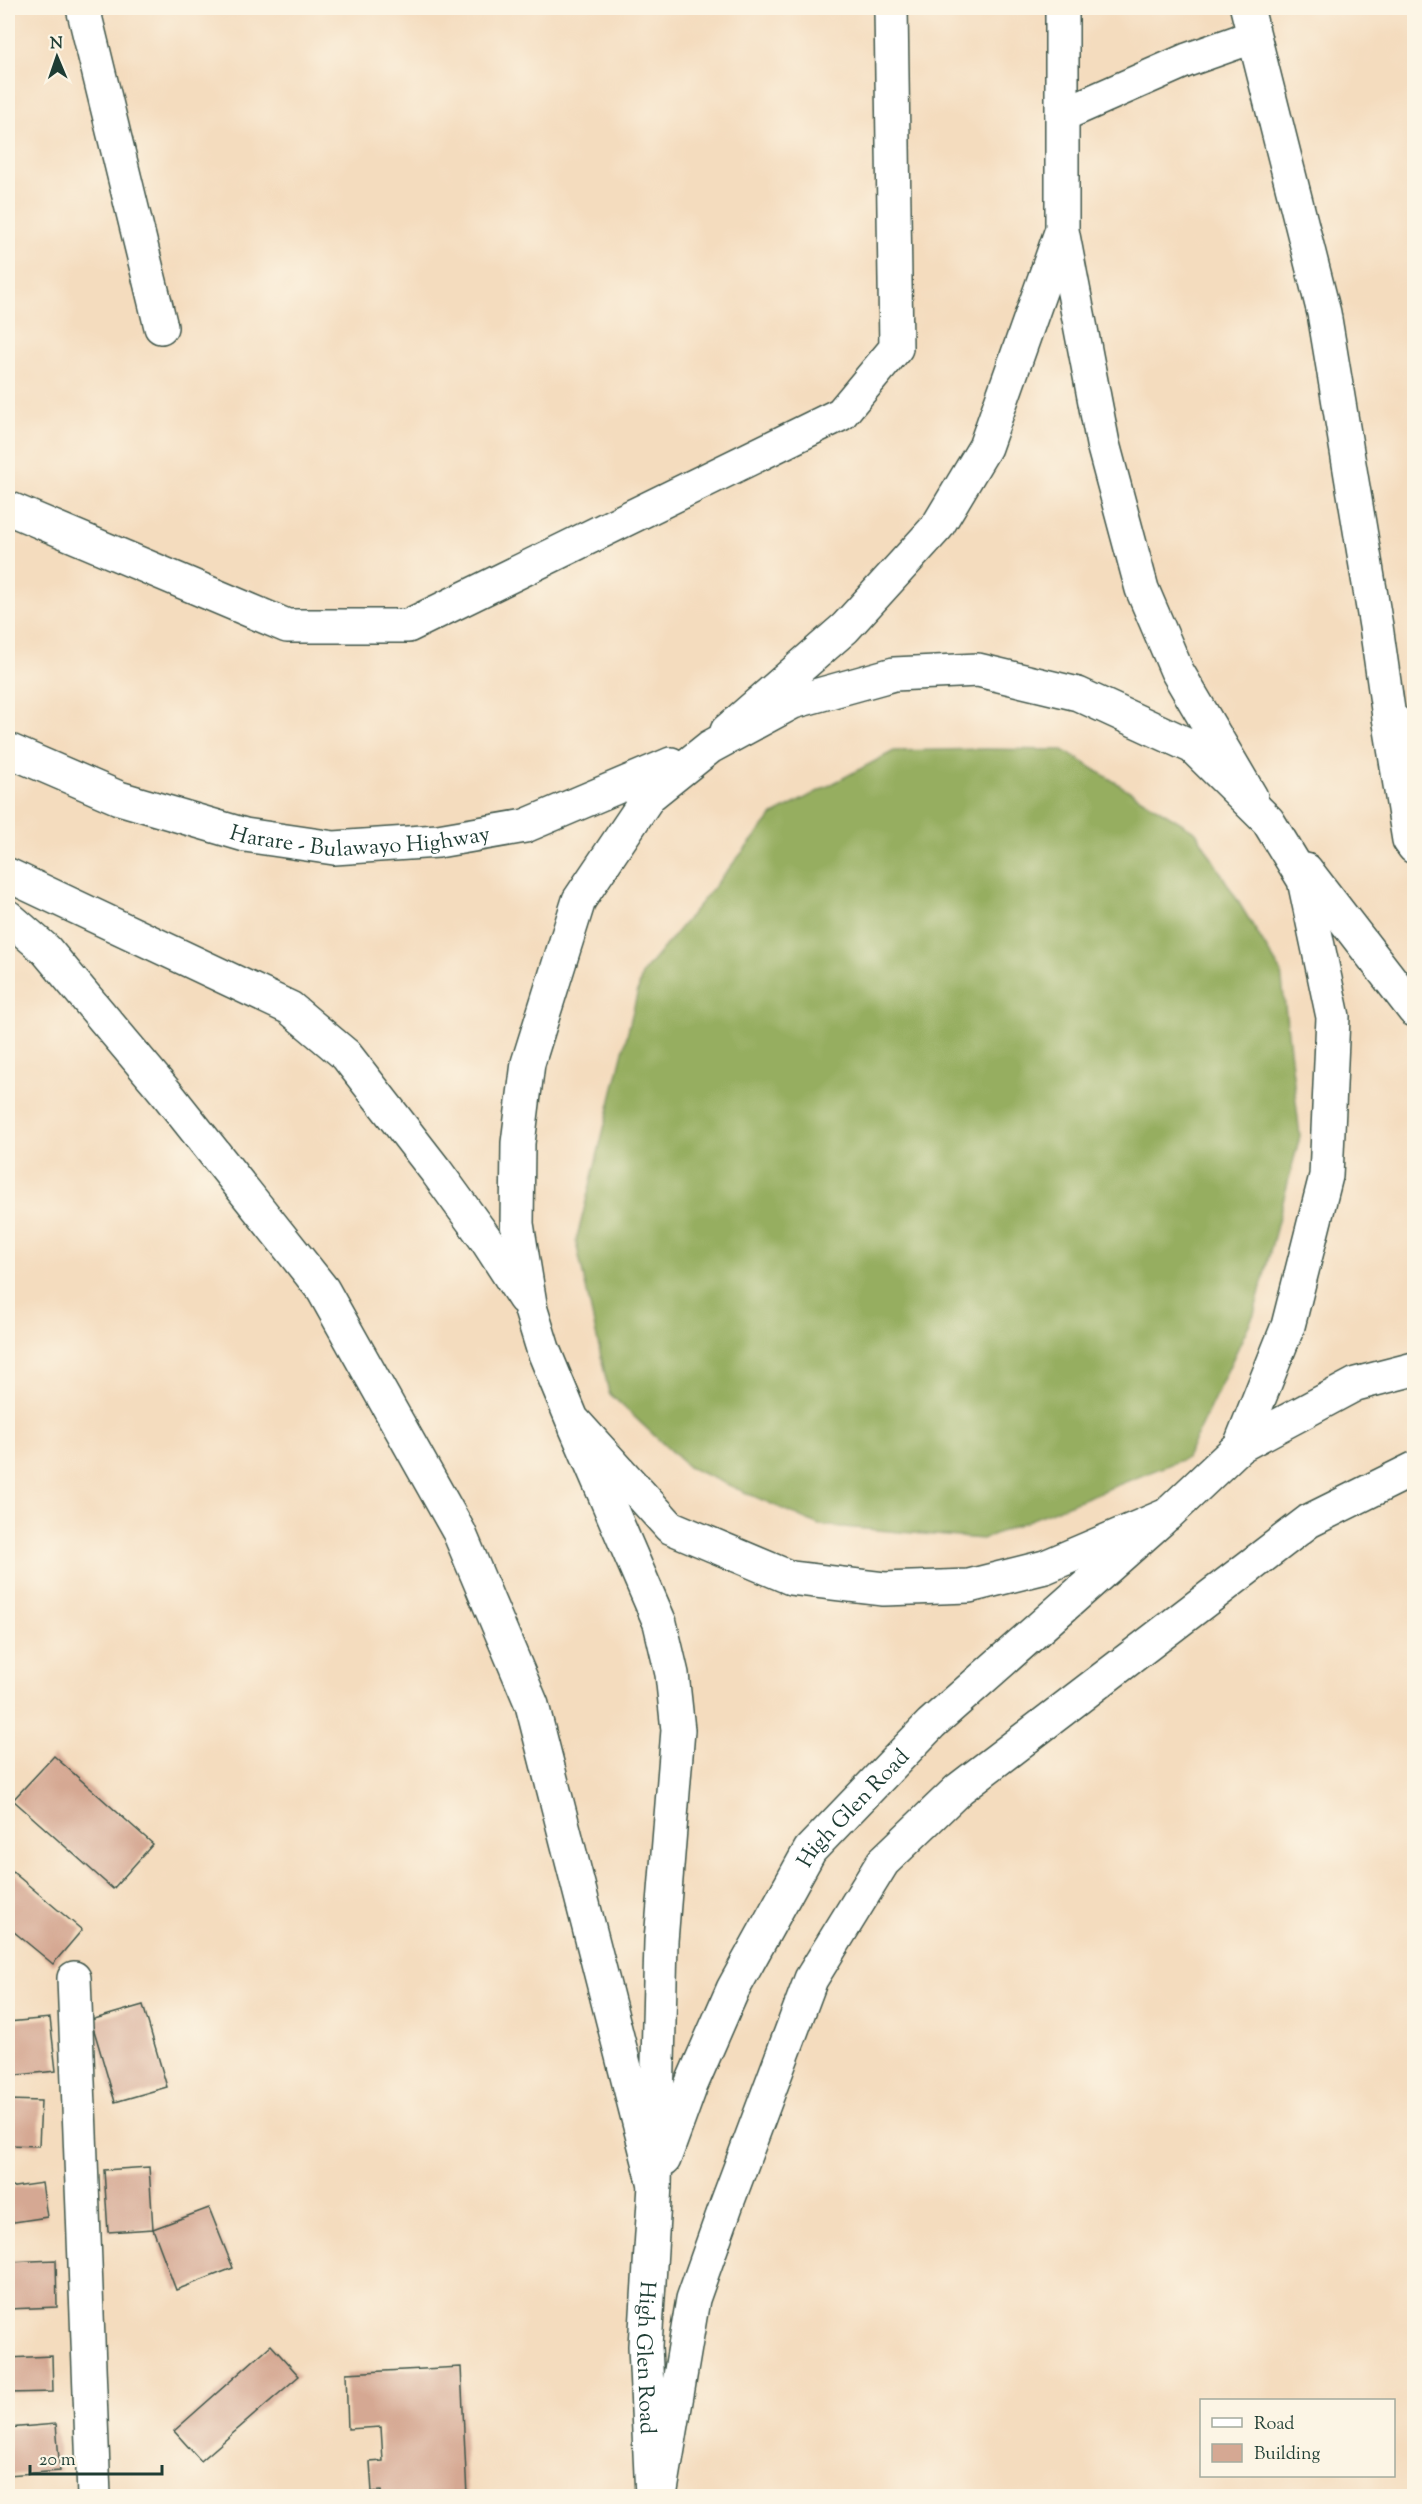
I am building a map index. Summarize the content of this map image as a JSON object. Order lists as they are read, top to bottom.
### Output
{
  "streets": {
    "main road": ["Harare - Bulawayo Highway", "High Glen Road"]
  },
  "crossings": [
    ["Harare - Bulawayo Highway", "High Glen Road"]
  ],
  "legend": ["Road", "Building"],
  "scale_bar": "20 m",
  "north": "top"
}
